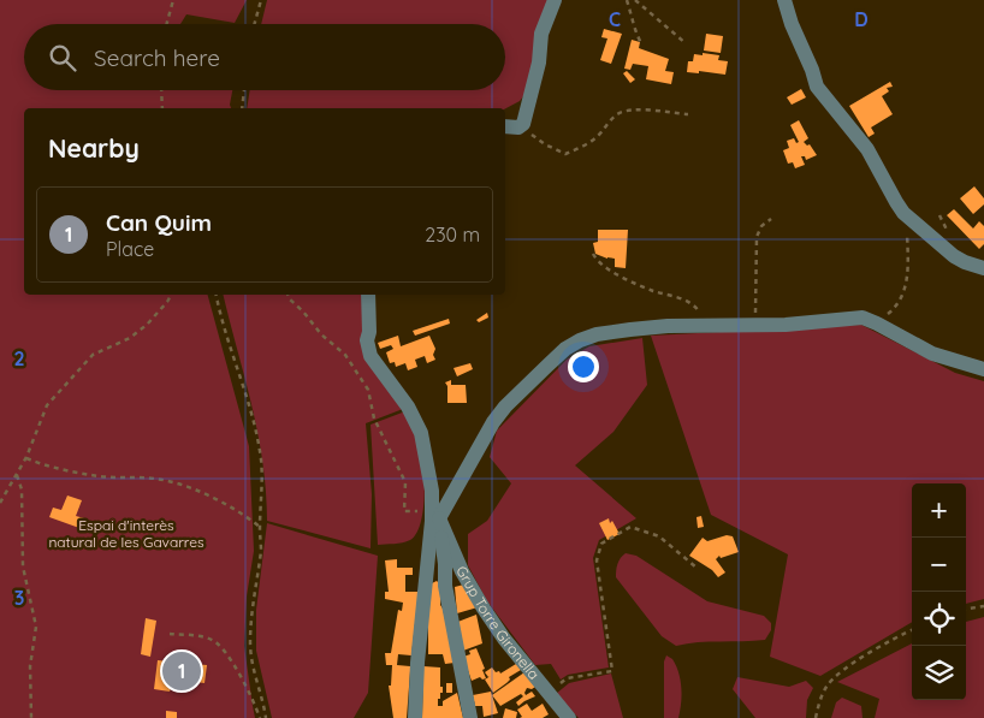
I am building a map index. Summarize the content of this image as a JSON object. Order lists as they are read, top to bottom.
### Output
{
  "streets": {
    "street": ["Grup Torre Gironella"]
  },
  "parks": ["Espai d'interès natural de les Gavarres"],
  "page": {
    "search": "Search here",
    "heading": "Nearby",
    "list": [
      {
        "mark": "1",
        "name": "Can Quim",
        "note": "Place",
        "value": "230 m"
      }
    ],
    "map_buttons": ["+", "−"],
    "pins": "1"
  },
  "grid": {
    "columns": ["C", "D"],
    "rows": ["2", "3"]
  }
}
